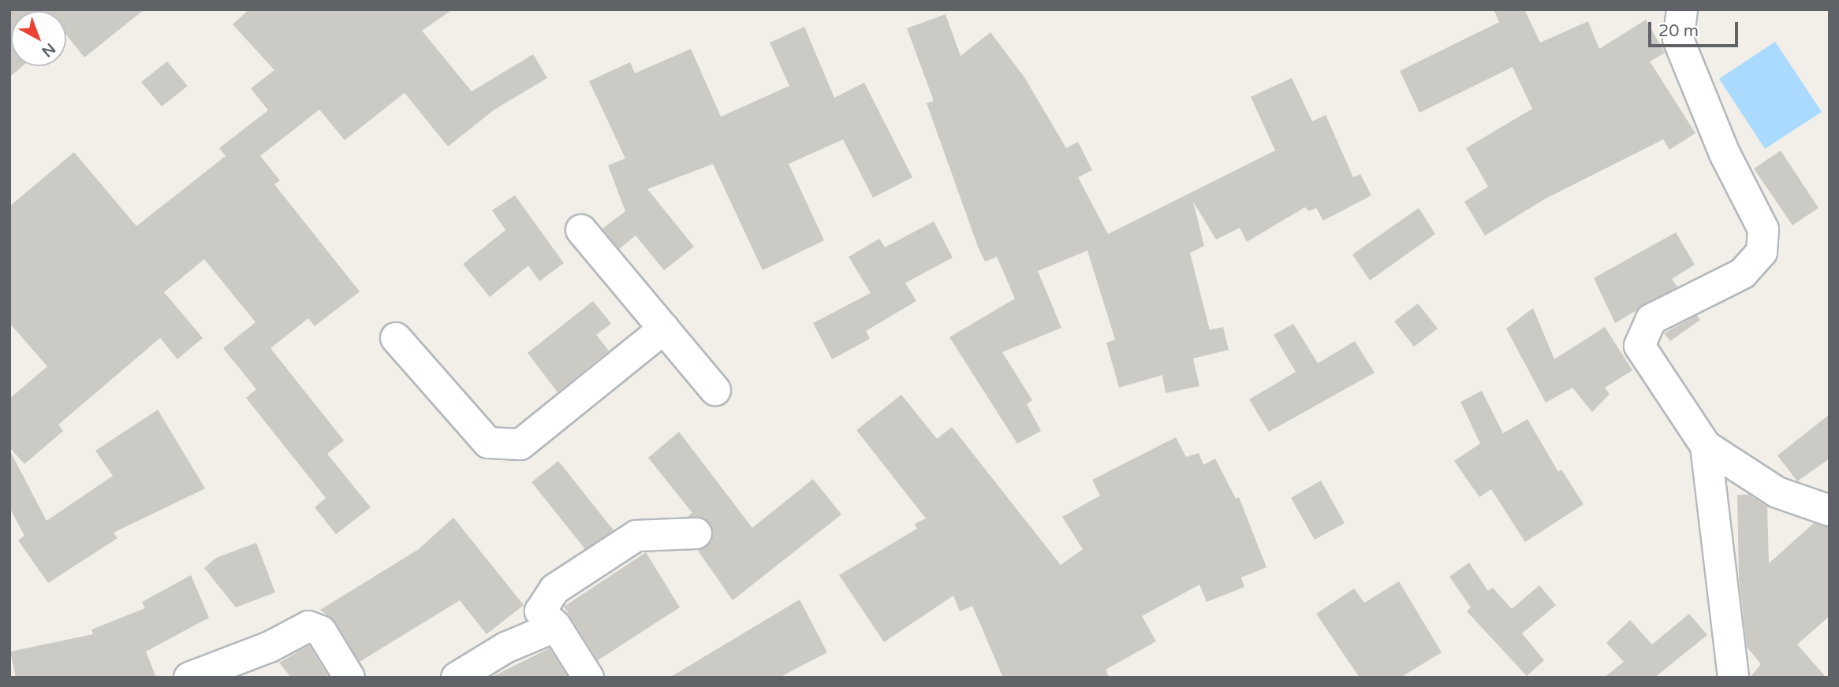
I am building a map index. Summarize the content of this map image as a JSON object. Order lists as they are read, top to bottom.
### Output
{
  "scale_bar": "20 m",
  "north": "bottom right"
}
